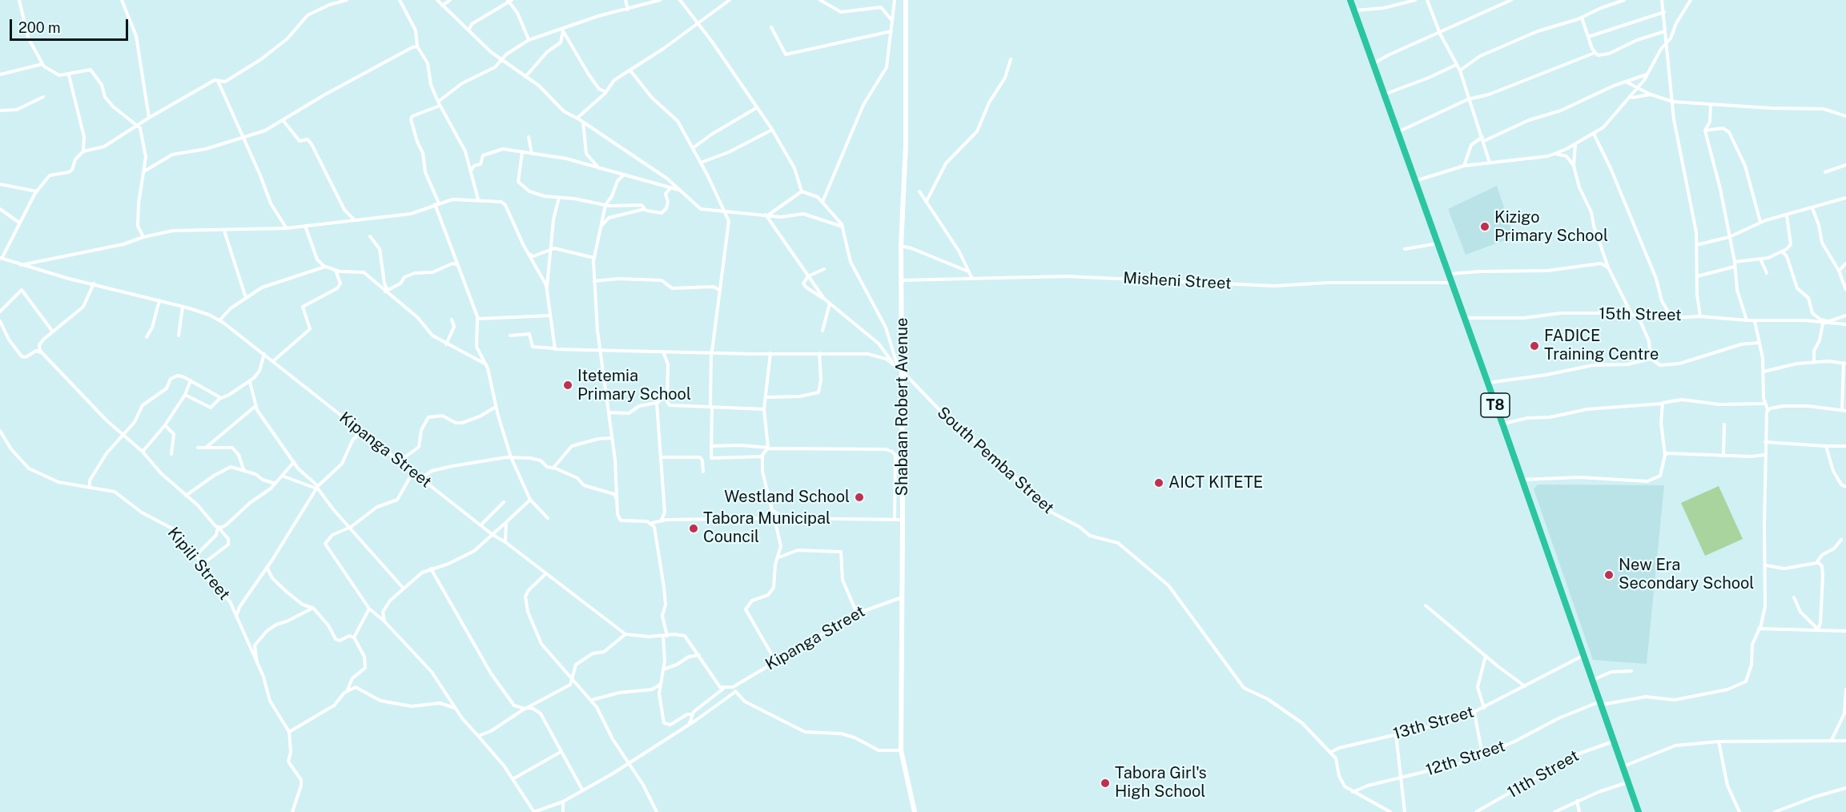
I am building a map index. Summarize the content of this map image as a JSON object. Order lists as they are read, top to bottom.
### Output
{
  "streets": {
    "highway": ["T8"],
    "street": [
      "Misheni Street",
      "15th Street",
      "Shabaan Robert Avenue",
      "Kipanga Street",
      "South Pemba Street",
      "Kipili Street",
      "13th Street",
      "12th Street",
      "11th Street"
    ]
  },
  "crossings": [
    ["Misheni Street", "T8"],
    ["Misheni Street", "Shabaan Robert Avenue"],
    ["15th Street", "T8"],
    ["T8", "13th Street"],
    ["T8", "12th Street"],
    ["T8", "11th Street"],
    ["Shabaan Robert Avenue", "Kipanga Street"],
    ["Shabaan Robert Avenue", "South Pemba Street"],
    ["South Pemba Street", "13th Street"]
  ],
  "places": [
    "Kizigo Primary School",
    "FADICE Training Centre",
    "Itetemia Primary School",
    "AICT KITETE",
    "Westland School",
    "Tabora Municipal Council",
    "New Era Secondary School",
    "Tabora Girl's High School"
  ],
  "scale_bar": "200 m"
}
